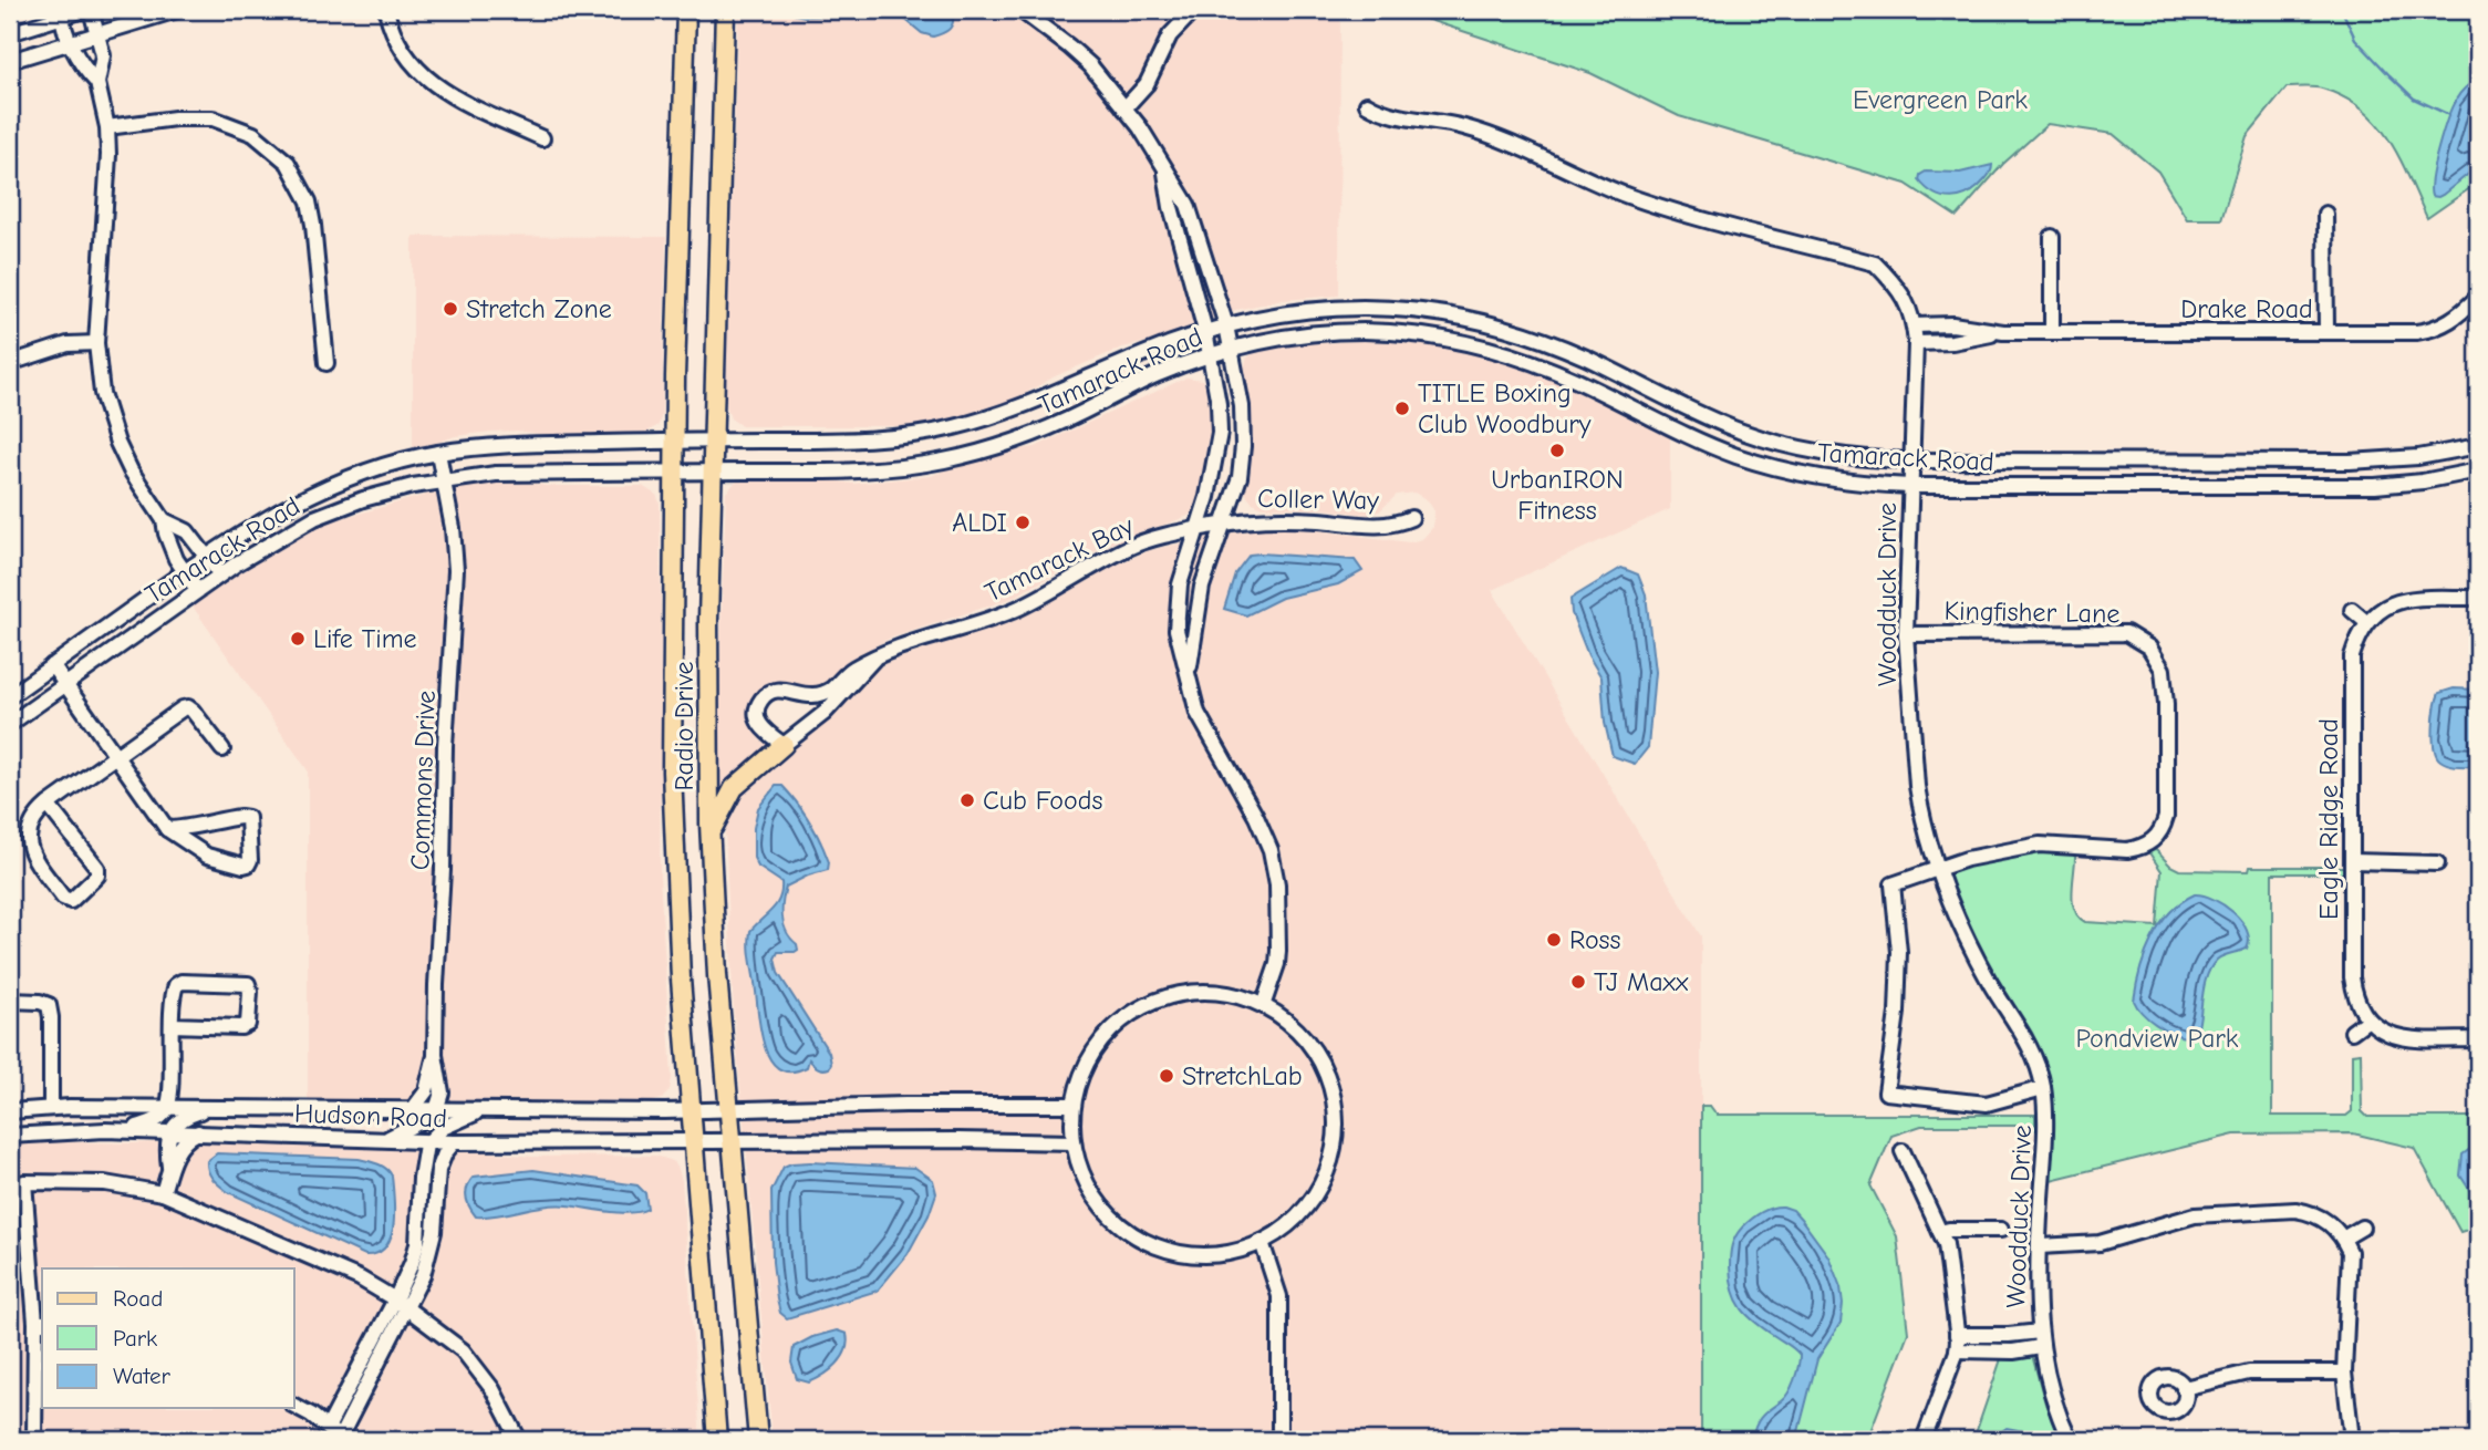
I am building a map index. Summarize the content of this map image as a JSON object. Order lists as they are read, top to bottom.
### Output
{
  "streets": {
    "main road": ["Radio Drive"],
    "street": [
      "Drake Road",
      "Tamarack Road",
      "Coller Way",
      "Tamarack Bay",
      "Woodduck Drive",
      "Kingfisher Lane",
      "Commons Drive",
      "Eagle Ridge Road",
      "Hudson Road"
    ]
  },
  "crossings": [
    ["Drake Road", "Woodduck Drive"],
    ["Tamarack Road", "Woodduck Drive"],
    ["Tamarack Road", "Radio Drive"],
    ["Tamarack Road", "Commons Drive"],
    ["Coller Way", "Tamarack Bay"],
    ["Woodduck Drive", "Kingfisher Lane"],
    ["Radio Drive", "Hudson Road"],
    ["Commons Drive", "Hudson Road"]
  ],
  "parks": ["Evergreen Park", "Pondview Park"],
  "places": [
    "Stretch Zone",
    "TITLE Boxing Club Woodbury",
    "UrbanIRON Fitness",
    "ALDI",
    "Life Time",
    "Cub Foods",
    "Ross",
    "TJ Maxx",
    "StretchLab"
  ],
  "legend": ["Road", "Park", "Water"]
}
